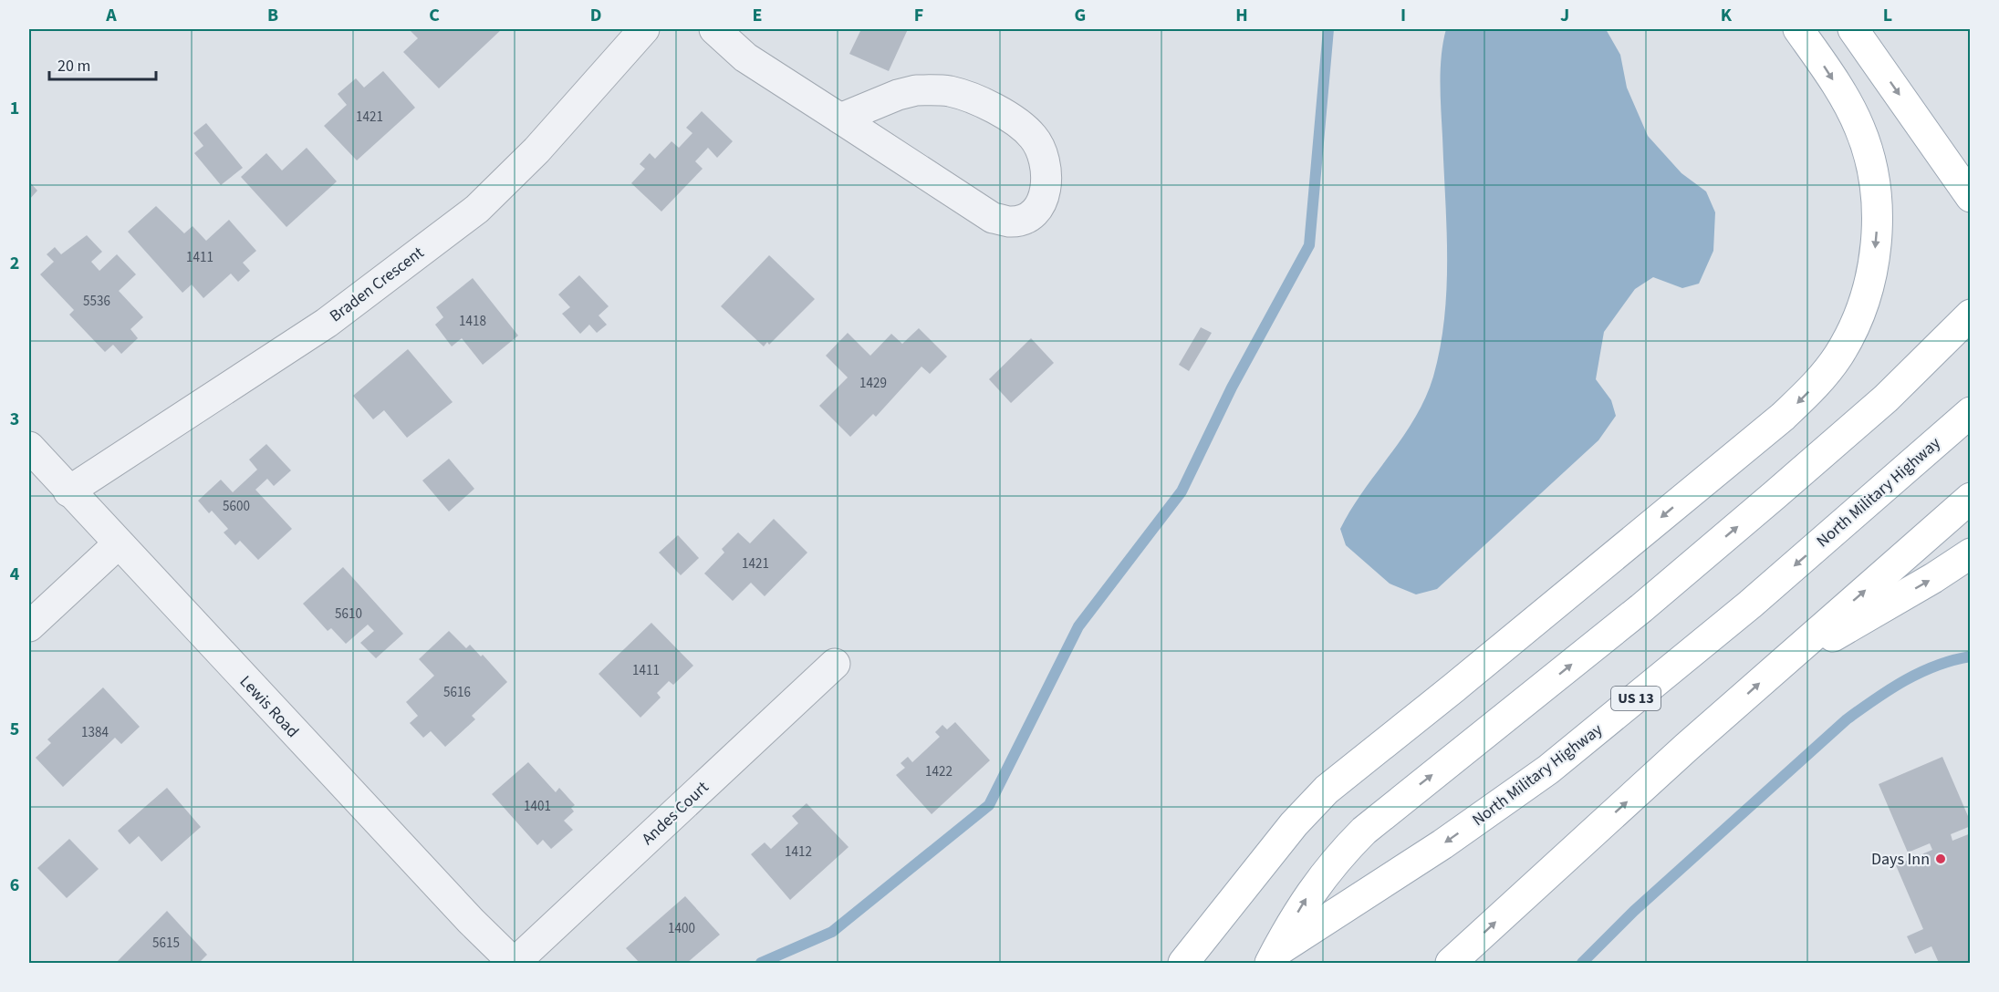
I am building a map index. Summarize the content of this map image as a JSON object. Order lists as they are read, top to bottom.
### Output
{
  "streets": {
    "main road": ["North Military Highway", "US 13"],
    "street": ["Braden Crescent", "Lewis Road", "Andes Court"]
  },
  "crossings": [
    ["Braden Crescent", "Lewis Road"],
    ["Lewis Road", "Andes Court"]
  ],
  "places": ["Days Inn"],
  "house_numbers": [
    "1421",
    "1411",
    "5536",
    "1418",
    "1429",
    "5600",
    "1421",
    "5610",
    "1411",
    "5616",
    "1384",
    "1422",
    "1401",
    "1412",
    "1400",
    "5615"
  ],
  "scale_bar": "20 m",
  "grid": {
    "columns": [
      "A",
      "B",
      "C",
      "D",
      "E",
      "F",
      "G",
      "H",
      "I",
      "J",
      "K",
      "L"
    ],
    "rows": [
      "1",
      "2",
      "3",
      "4",
      "5",
      "6"
    ]
  }
}
